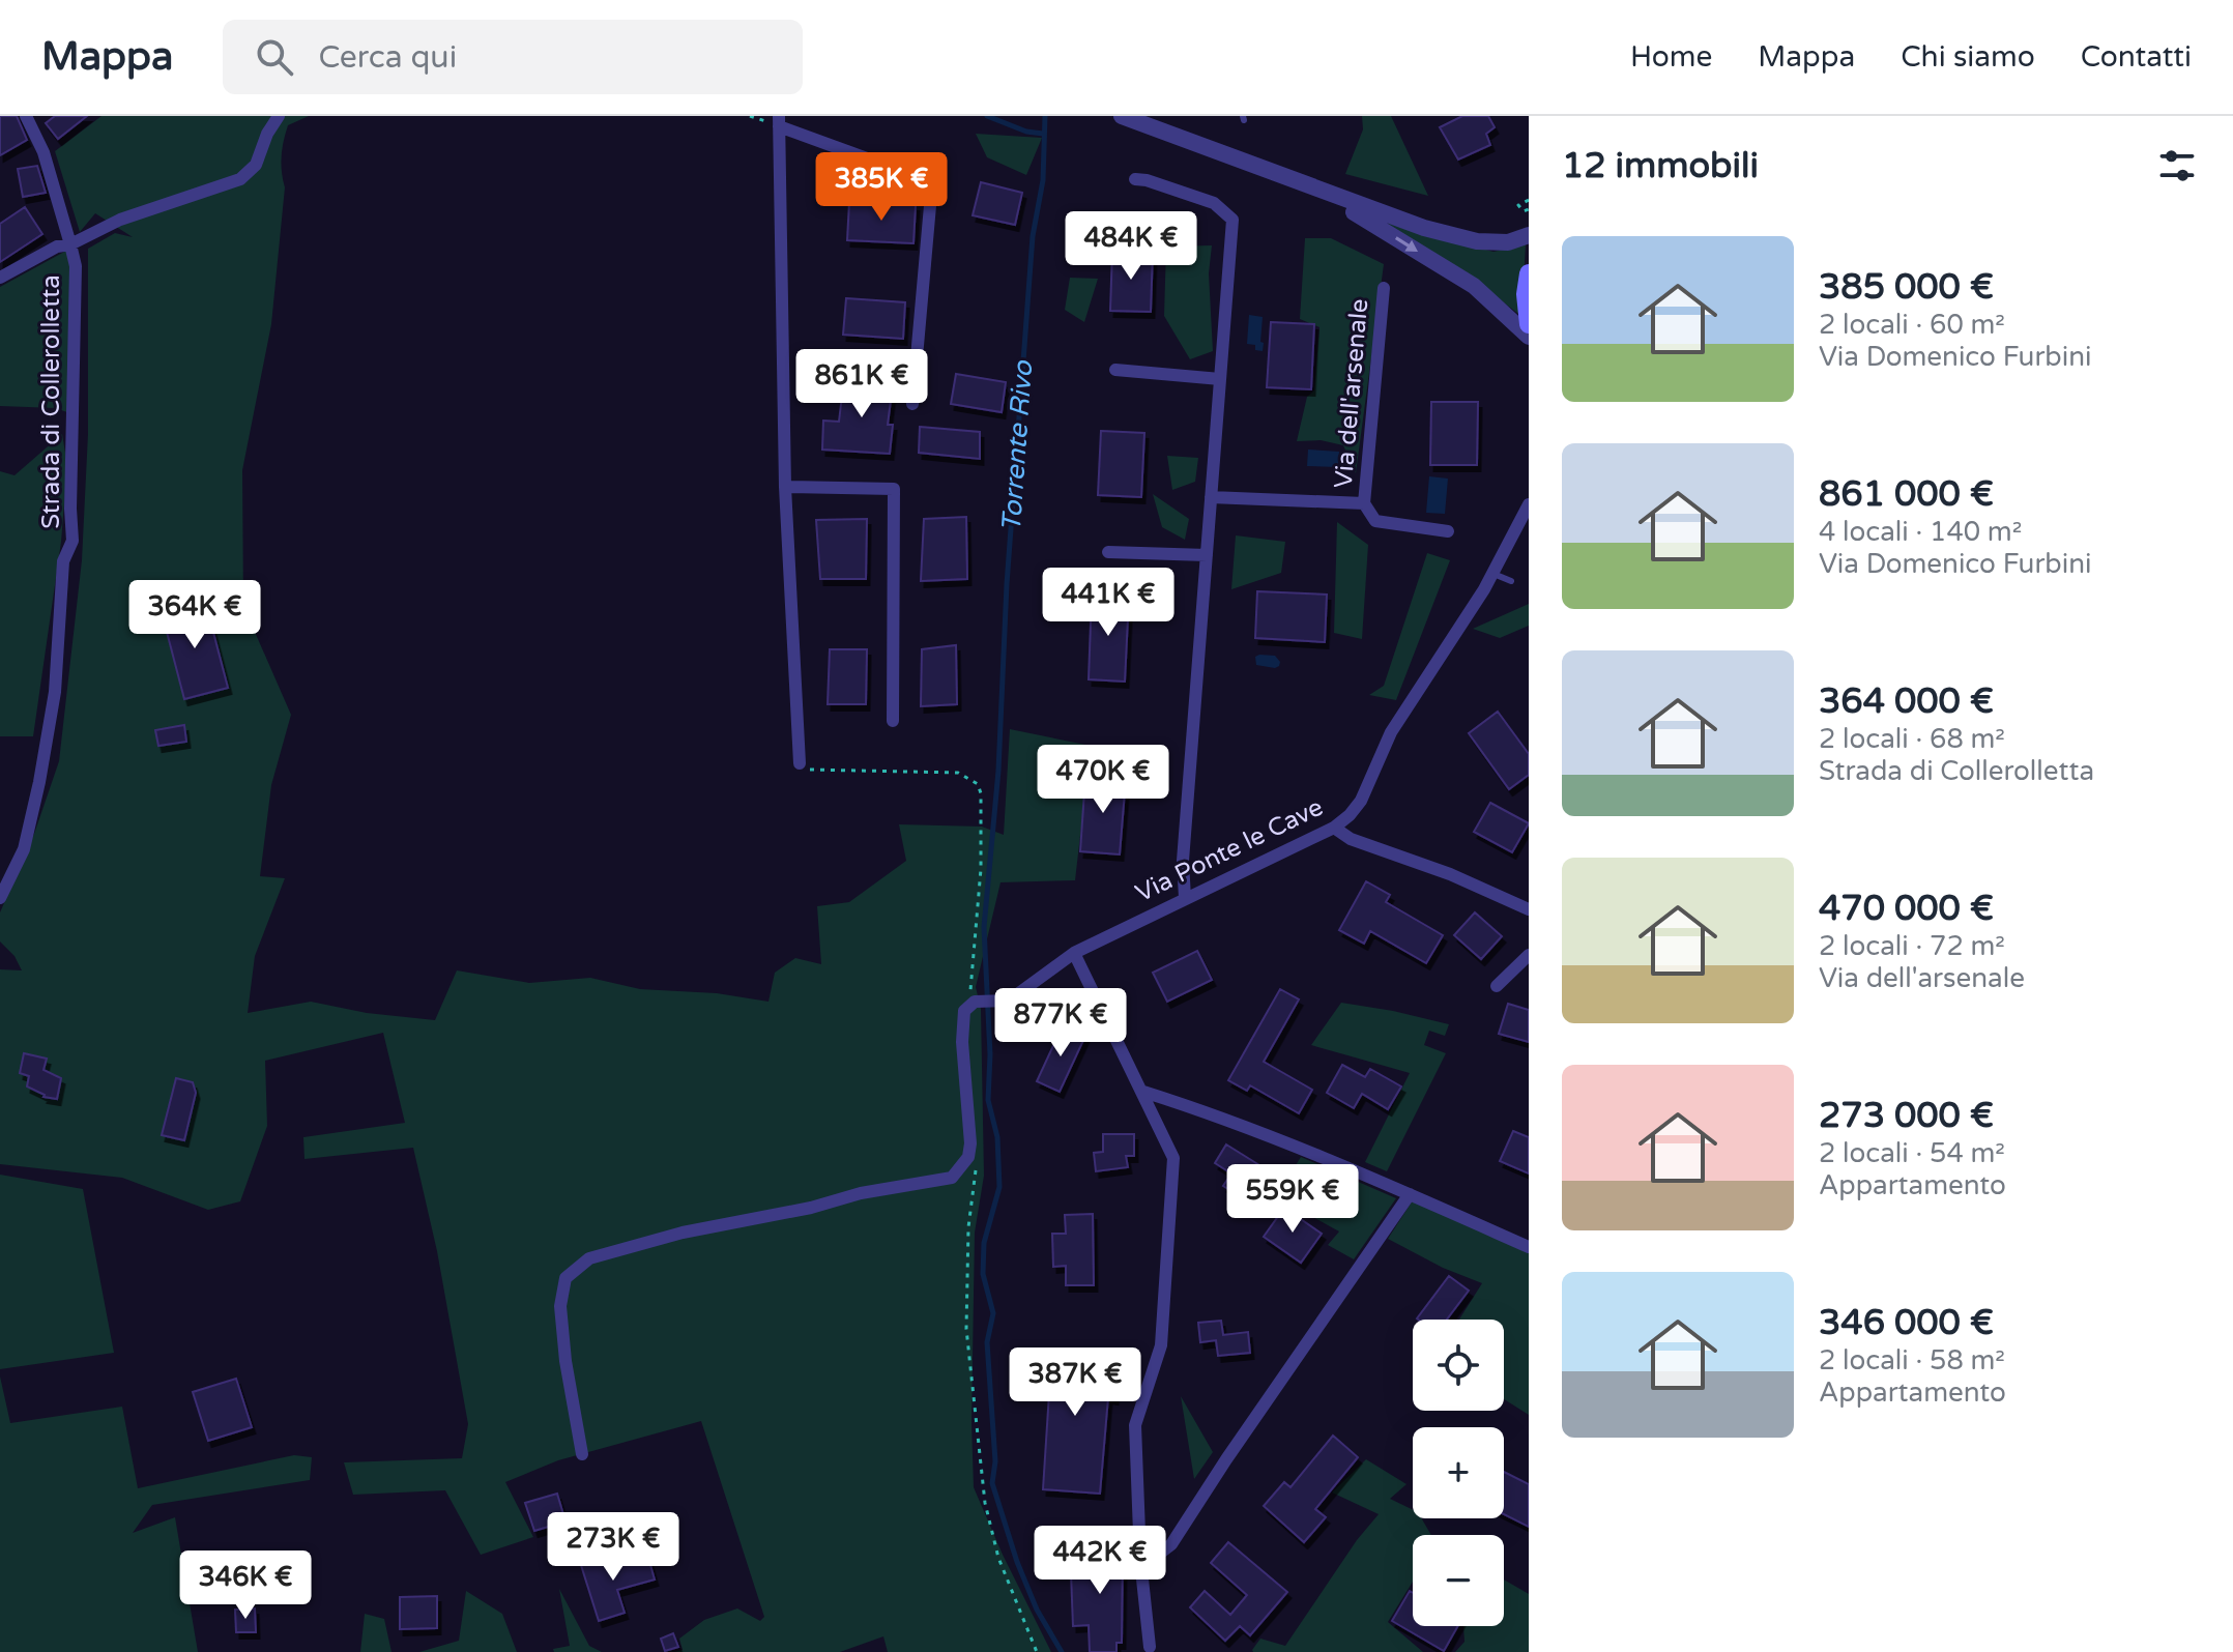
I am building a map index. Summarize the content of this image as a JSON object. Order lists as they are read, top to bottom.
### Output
{
  "streets": {
    "street": ["Via dell'arsenale", "Strada di Collerolletta", "Via Ponte le Cave"]
  },
  "water": ["Torrente Rivo"],
  "page": {
    "header": "Mappa",
    "search": "Cerca qui",
    "nav": [
      "Home",
      "Mappa",
      "Chi siamo",
      "Contatti"
    ],
    "heading": "12 immobili",
    "price": [
      "385K €",
      "484K €",
      "861K €",
      "441K €",
      "364K €",
      "470K €",
      "877K €",
      "559K €",
      "387K €",
      "273K €",
      "442K €",
      "346K €"
    ],
    "list": [
      {
        "name": "385 000 €",
        "note": "2 locali · 60 m² · Via Domenico Furbini"
      },
      {
        "name": "861 000 €",
        "note": "4 locali · 140 m² · Via Domenico Furbini"
      },
      {
        "name": "364 000 €",
        "note": "2 locali · 68 m² · Strada di Collerolletta"
      },
      {
        "name": "470 000 €",
        "note": "2 locali · 72 m² · Via dell'arsenale"
      },
      {
        "name": "273 000 €",
        "note": "2 locali · 54 m² · Appartamento"
      },
      {
        "name": "346 000 €",
        "note": "2 locali · 58 m² · Appartamento"
      }
    ],
    "map_buttons": ["+", "−"]
  }
}
